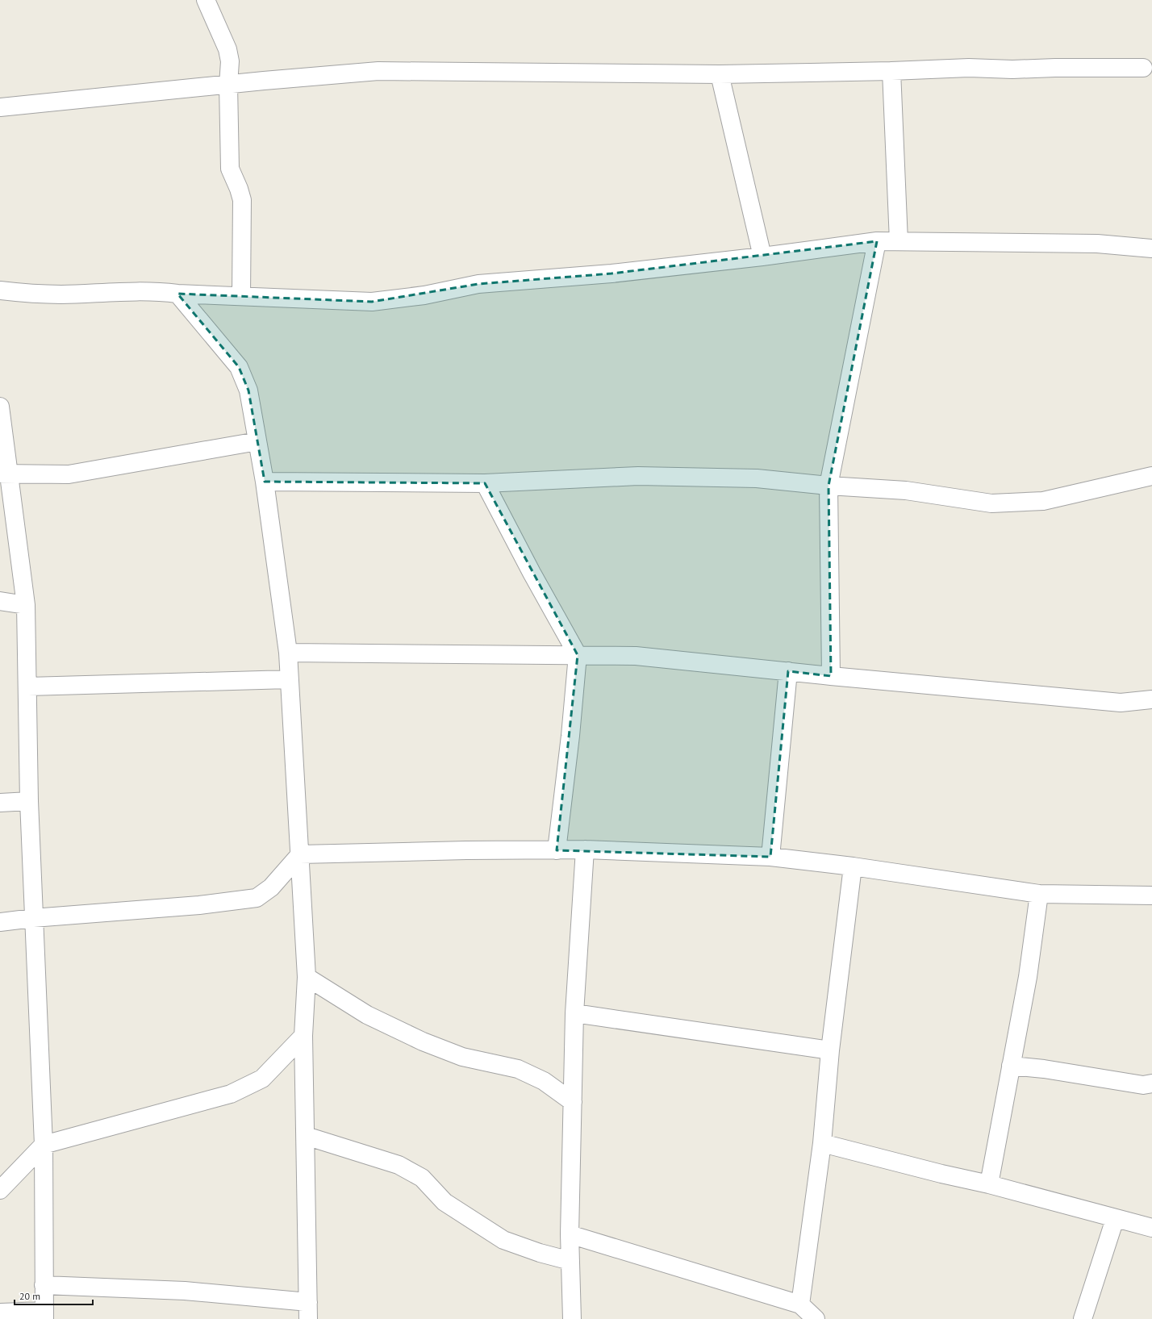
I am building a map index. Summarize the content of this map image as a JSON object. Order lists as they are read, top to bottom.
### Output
{
  "scale_bar": "20 m"
}
